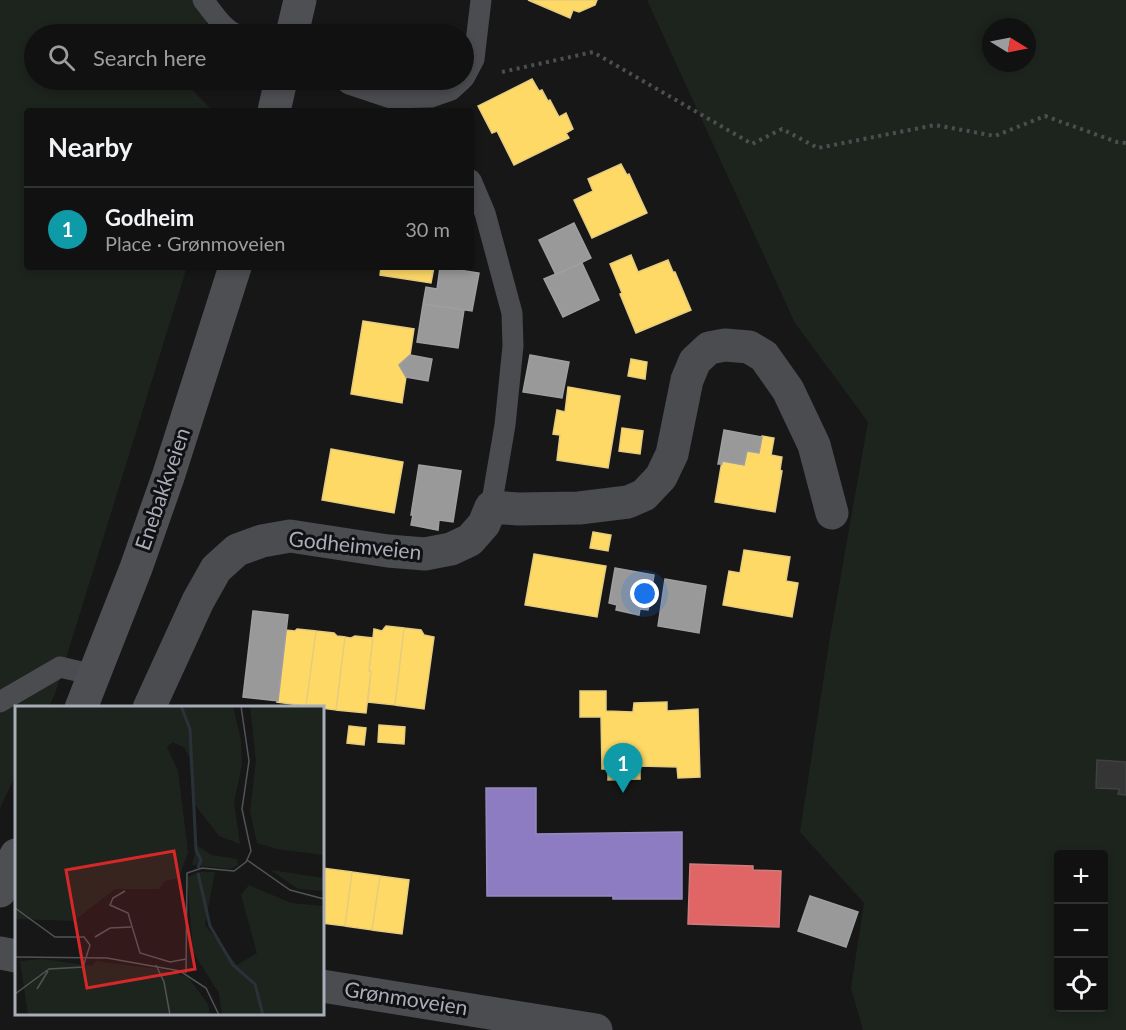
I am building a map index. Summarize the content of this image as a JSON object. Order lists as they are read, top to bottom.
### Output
{
  "streets": {
    "main road": ["Enebakkveien"],
    "street": ["Godheimveien", "Grønmoveien"]
  },
  "north": "right",
  "page": {
    "search": "Search here",
    "heading": "Nearby",
    "list": [
      {
        "mark": "1",
        "name": "Godheim",
        "note": "Place · Grønmoveien",
        "value": "30 m"
      }
    ],
    "pins": "1",
    "map_buttons": ["+", "−"]
  }
}
